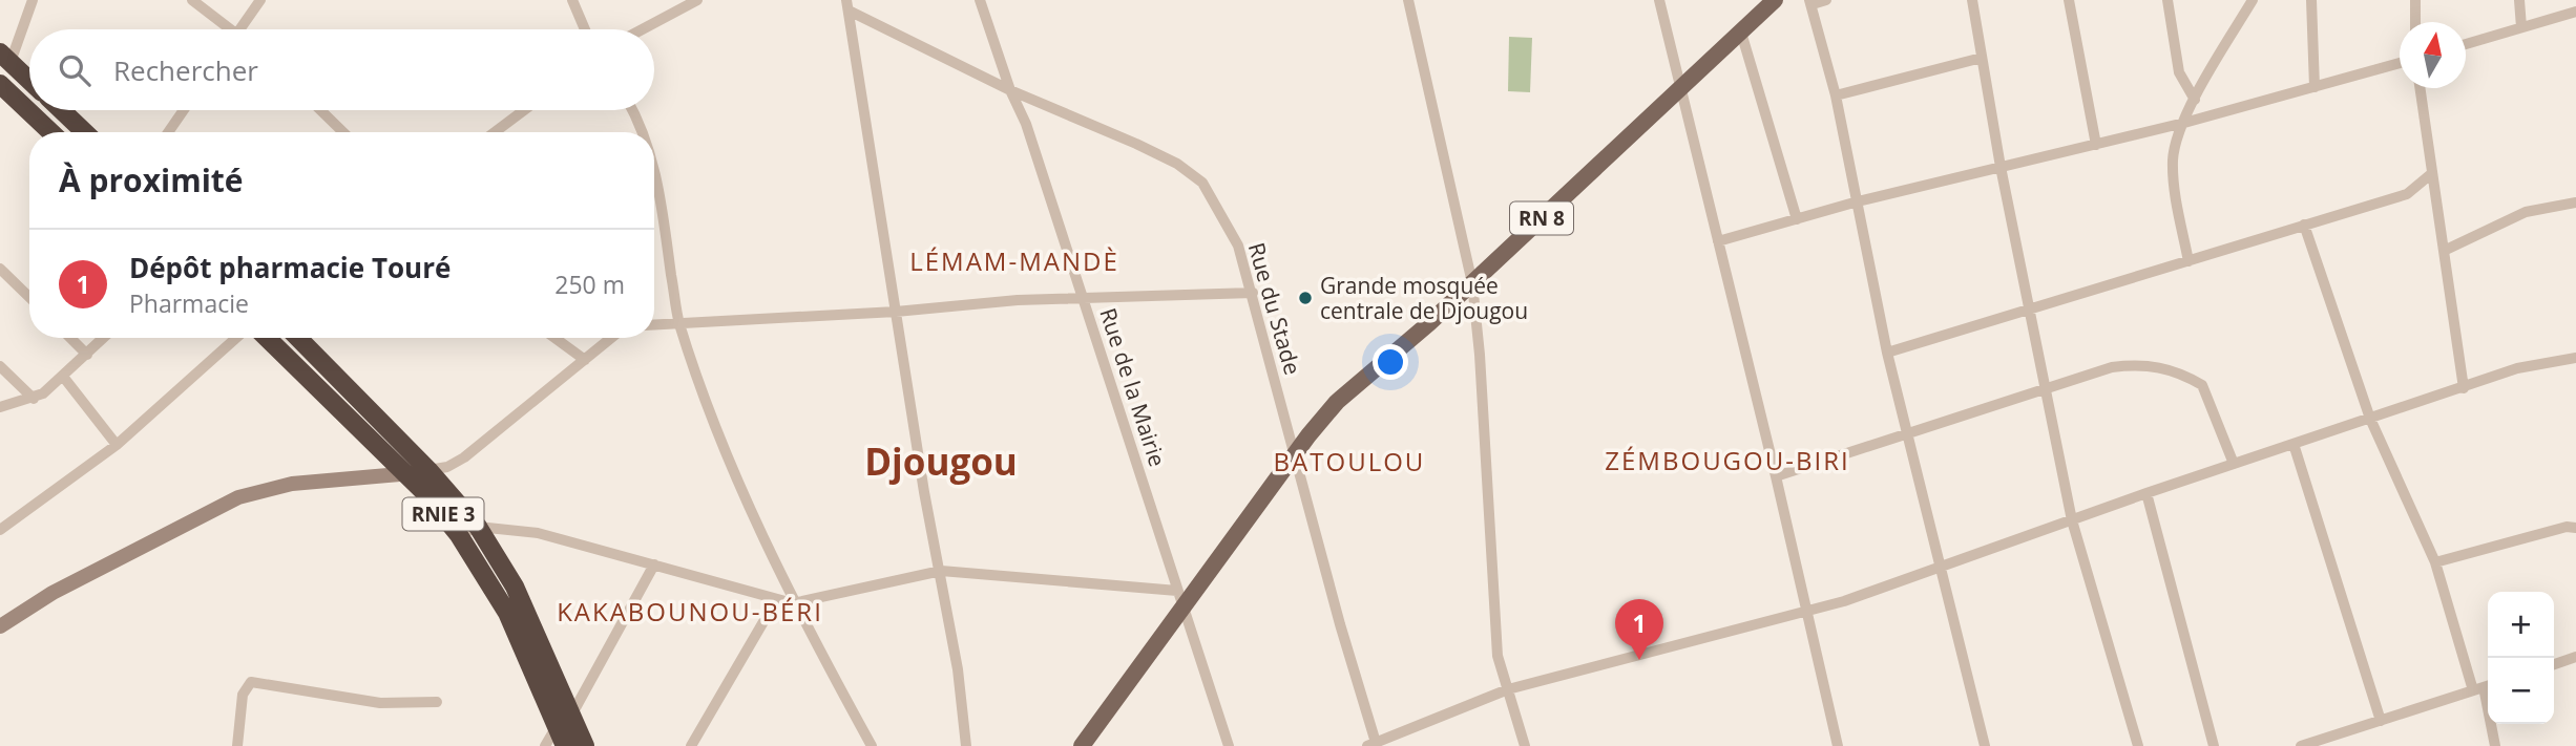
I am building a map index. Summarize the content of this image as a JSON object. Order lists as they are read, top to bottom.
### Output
{
  "streets": {
    "highway": ["RNIE 3"],
    "main road": ["RN 8"],
    "street": ["Rue du Stade", "Rue de la Mairie"]
  },
  "crossings": [
    ["RN 8", "Rue du Stade"],
    ["RN 8", "Rue de la Mairie"],
    ["Rue du Stade", "Rue de la Mairie"]
  ],
  "districts": [
    "LÉMAM-MANDÈ",
    "ZÉMBOUGOU-BIRI",
    "Djougou",
    "BATOULOU",
    "KAKABOUNOU-BÉRI"
  ],
  "places": ["Grande mosquée centrale de Djougou"],
  "north": "top",
  "page": {
    "search": "Rechercher",
    "heading": "À proximité",
    "list": [
      {
        "mark": "1",
        "name": "Dépôt pharmacie Touré",
        "note": "Pharmacie",
        "value": "250 m"
      }
    ],
    "map_buttons": ["+", "−"],
    "pins": "1"
  }
}
